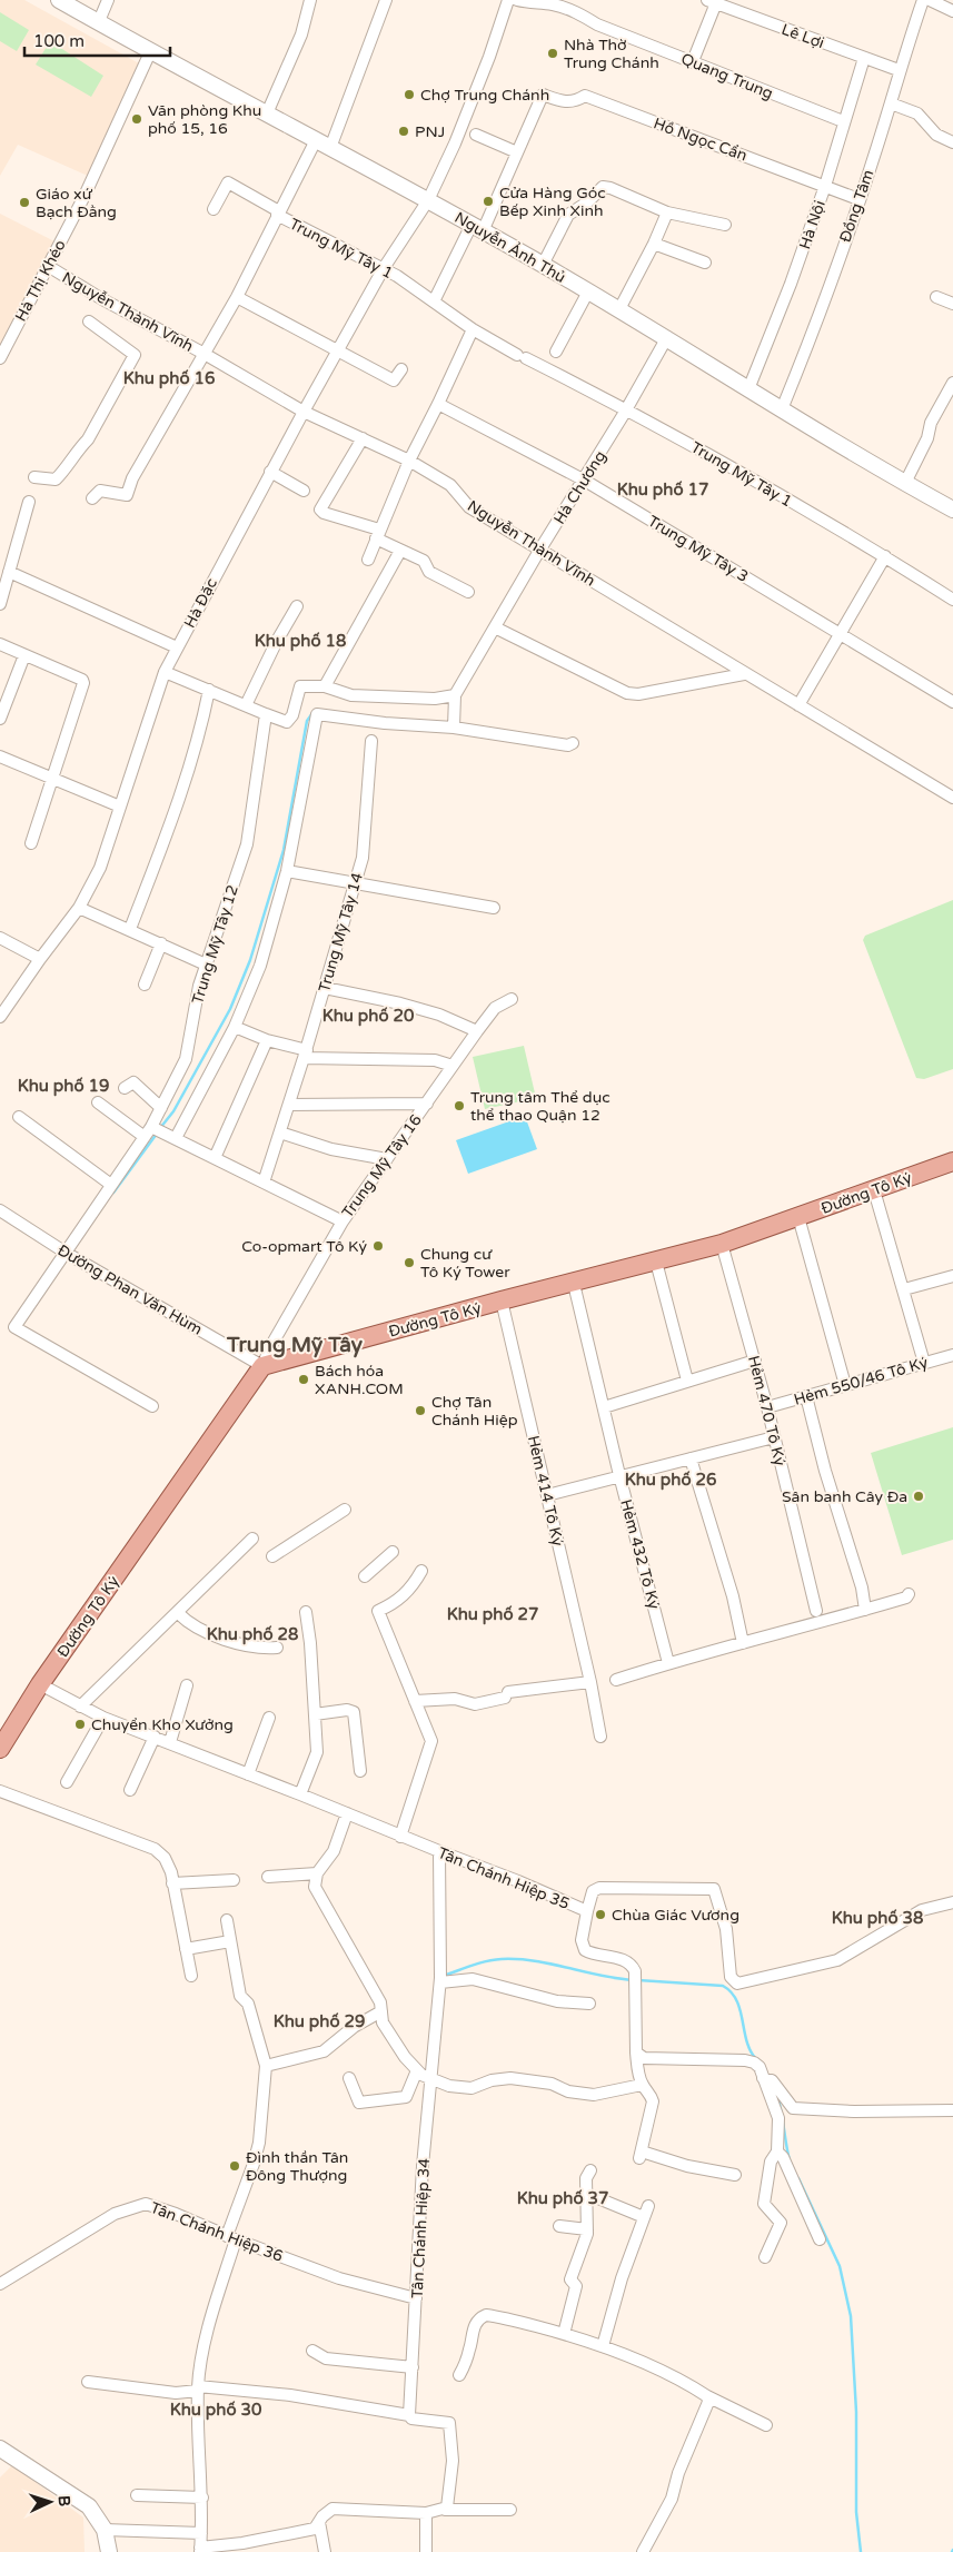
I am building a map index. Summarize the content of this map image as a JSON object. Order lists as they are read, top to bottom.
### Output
{
  "streets": {
    "main road": ["Nguyễn Ảnh Thủ", "Đường Tô Ký"],
    "street": [
      "Lê Lợi",
      "Quang Trung",
      "Hồ Ngọc Cẩn",
      "Đồng Tâm",
      "Hà Nội",
      "Trung Mỹ Tây 1",
      "Hà Thị Khéo",
      "Nguyễn Thành Vĩnh",
      "Hà Chương",
      "Trung Mỹ Tây 3",
      "Hà Đặc",
      "Trung Mỹ Tây 14",
      "Trung Mỹ Tây 12",
      "Trung Mỹ Tây 16",
      "Đường Phan Văn Hùm",
      "Hẻm 550/46 Tô Ký",
      "Hẻm 470 Tô Ký",
      "Hẻm 414 Tô Ký",
      "Hẻm 432 Tô Ký",
      "Tân Chánh Hiệp 35",
      "Tân Chánh Hiệp 34",
      "Tân Chánh Hiệp 36"
    ]
  },
  "crossings": [
    ["Lê Lợi", "Đồng Tâm"],
    ["Lê Lợi", "Hà Nội"],
    ["Quang Trung", "Hà Nội"],
    ["Hồ Ngọc Cẩn", "Đồng Tâm"],
    ["Hồ Ngọc Cẩn", "Hà Nội"],
    ["Đồng Tâm", "Nguyễn Ảnh Thủ"],
    ["Hà Nội", "Nguyễn Ảnh Thủ"],
    ["Nguyễn Ảnh Thủ", "Hà Thị Khéo"],
    ["Nguyễn Ảnh Thủ", "Hà Chương"],
    ["Nguyễn Ảnh Thủ", "Hà Đặc"],
    ["Trung Mỹ Tây 1", "Hà Chương"],
    ["Trung Mỹ Tây 1", "Hà Đặc"],
    ["Hà Thị Khéo", "Nguyễn Thành Vĩnh"],
    ["Nguyễn Thành Vĩnh", "Hà Chương"],
    ["Nguyễn Thành Vĩnh", "Hà Đặc"],
    ["Hà Chương", "Trung Mỹ Tây 3"],
    ["Trung Mỹ Tây 12", "Đường Phan Văn Hùm"],
    ["Trung Mỹ Tây 16", "Đường Tô Ký"],
    ["Trung Mỹ Tây 16", "Đường Phan Văn Hùm"],
    ["Đường Tô Ký", "Đường Phan Văn Hùm"],
    ["Đường Tô Ký", "Hẻm 470 Tô Ký"],
    ["Đường Tô Ký", "Hẻm 414 Tô Ký"],
    ["Đường Tô Ký", "Hẻm 432 Tô Ký"],
    ["Đường Tô Ký", "Tân Chánh Hiệp 35"],
    ["Hẻm 550/46 Tô Ký", "Hẻm 470 Tô Ký"],
    ["Tân Chánh Hiệp 35", "Tân Chánh Hiệp 34"],
    ["Tân Chánh Hiệp 34", "Tân Chánh Hiệp 36"]
  ],
  "districts": [
    "Khu phố 16",
    "Khu phố 17",
    "Khu phố 18",
    "Khu phố 20",
    "Khu phố 19",
    "Trung Mỹ Tây",
    "Khu phố 26",
    "Khu phố 27",
    "Khu phố 28",
    "Khu phố 38",
    "Khu phố 29",
    "Khu phố 37",
    "Khu phố 30"
  ],
  "places": [
    "Nhà Thờ Trung Chánh",
    "Chợ Trung Chánh",
    "Văn phòng Khu phố 15, 16",
    "PNJ",
    "Cửa Hàng Góc Bếp Xinh Xinh",
    "Giáo xứ Bạch Đằng",
    "Trung tâm Thể dục thể thao Quận 12",
    "Co-opmart Tô Ký",
    "Chung cư Tô Ký Tower",
    "Bách hóa XANH.COM",
    "Chợ Tân Chánh Hiệp",
    "Sân banh Cây Đa",
    "Chuyển Kho Xưởng",
    "Chùa Giác Vương",
    "Đình thần Tân Đông Thượng"
  ],
  "scale_bar": "100 m",
  "north": "right"
}
